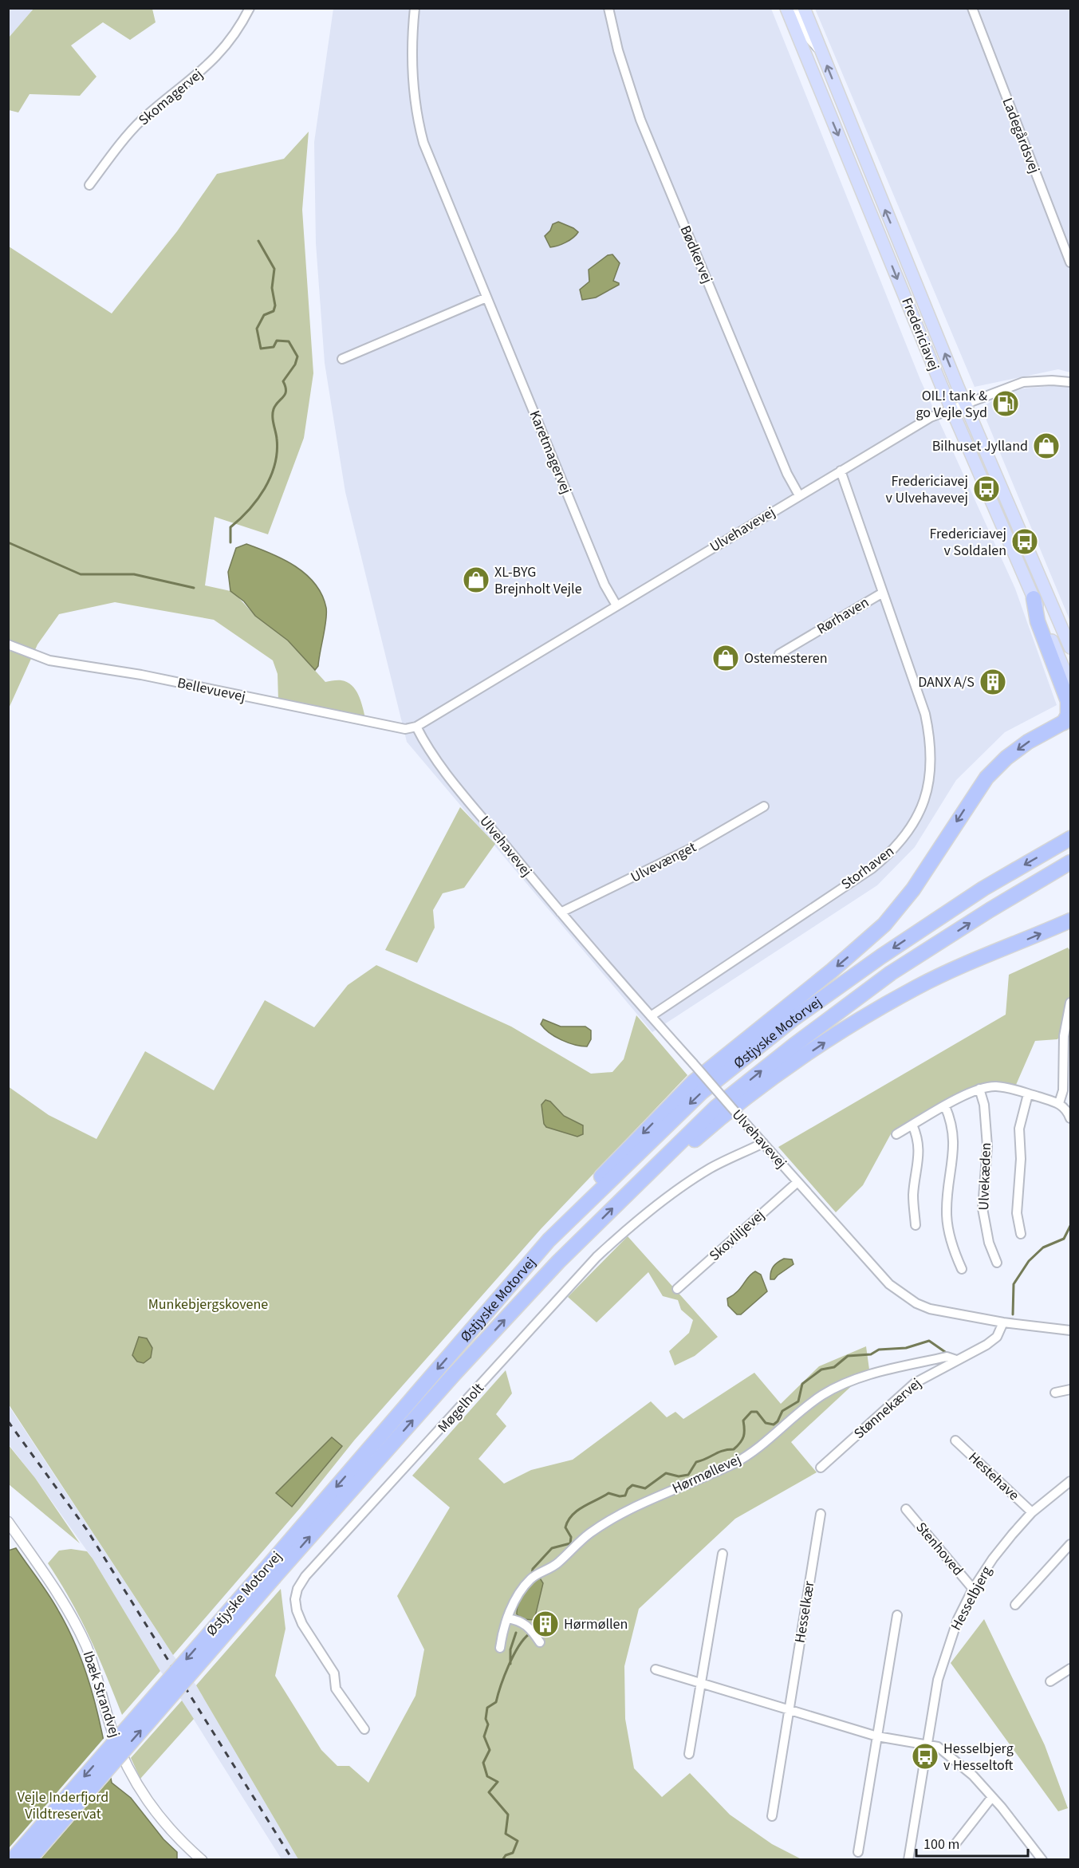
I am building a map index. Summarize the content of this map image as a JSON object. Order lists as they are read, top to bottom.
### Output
{
  "streets": {
    "highway": ["Østjyske Motorvej"],
    "main road": ["Fredericiavej"],
    "street": [
      "Skomagervej",
      "Ladegårdsvej",
      "Bødkervej",
      "Karetmagervej",
      "Ulvehavevej",
      "Rørhaven",
      "Bellevuevej",
      "Ulvevænget",
      "Storhaven",
      "Ulvekæden",
      "Skovliljevej",
      "Møgelholt",
      "Stønnekærvej",
      "Hørmøllevej",
      "Hestehave",
      "Stenhoved",
      "Hesselbjerg",
      "Hesselkær",
      "Ibæk Strandvej"
    ]
  },
  "crossings": [
    ["Bødkervej", "Ulvehavevej"],
    ["Fredericiavej", "Ulvehavevej"],
    ["Karetmagervej", "Ulvehavevej"],
    ["Ulvehavevej", "Bellevuevej"],
    ["Ulvehavevej", "Ulvevænget"],
    ["Ulvehavevej", "Storhaven"],
    ["Ulvehavevej", "Skovliljevej"],
    ["Ulvehavevej", "Møgelholt"],
    ["Ulvehavevej", "Stønnekærvej"],
    ["Rørhaven", "Storhaven"],
    ["Stønnekærvej", "Hørmøllevej"],
    ["Hestehave", "Hesselbjerg"],
    ["Stenhoved", "Hesselbjerg"]
  ],
  "parks": ["Munkebjergskovene", "Vejle Inderfjord Vildtreservat"],
  "places": {
    "fuel station": ["OIL! tank & go Vejle Syd"],
    "shop": ["Bilhuset Jylland", "XL-BYG Brejnholt Vejle", "Ostemesteren"],
    "bus stop": ["Fredericiavej v Ulvehavevej", "Fredericiavej v Soldalen", "Hesselbjerg v Hesseltoft"],
    "building": ["DANX A/S", "Hørmøllen"]
  },
  "scale_bar": "100 m"
}
